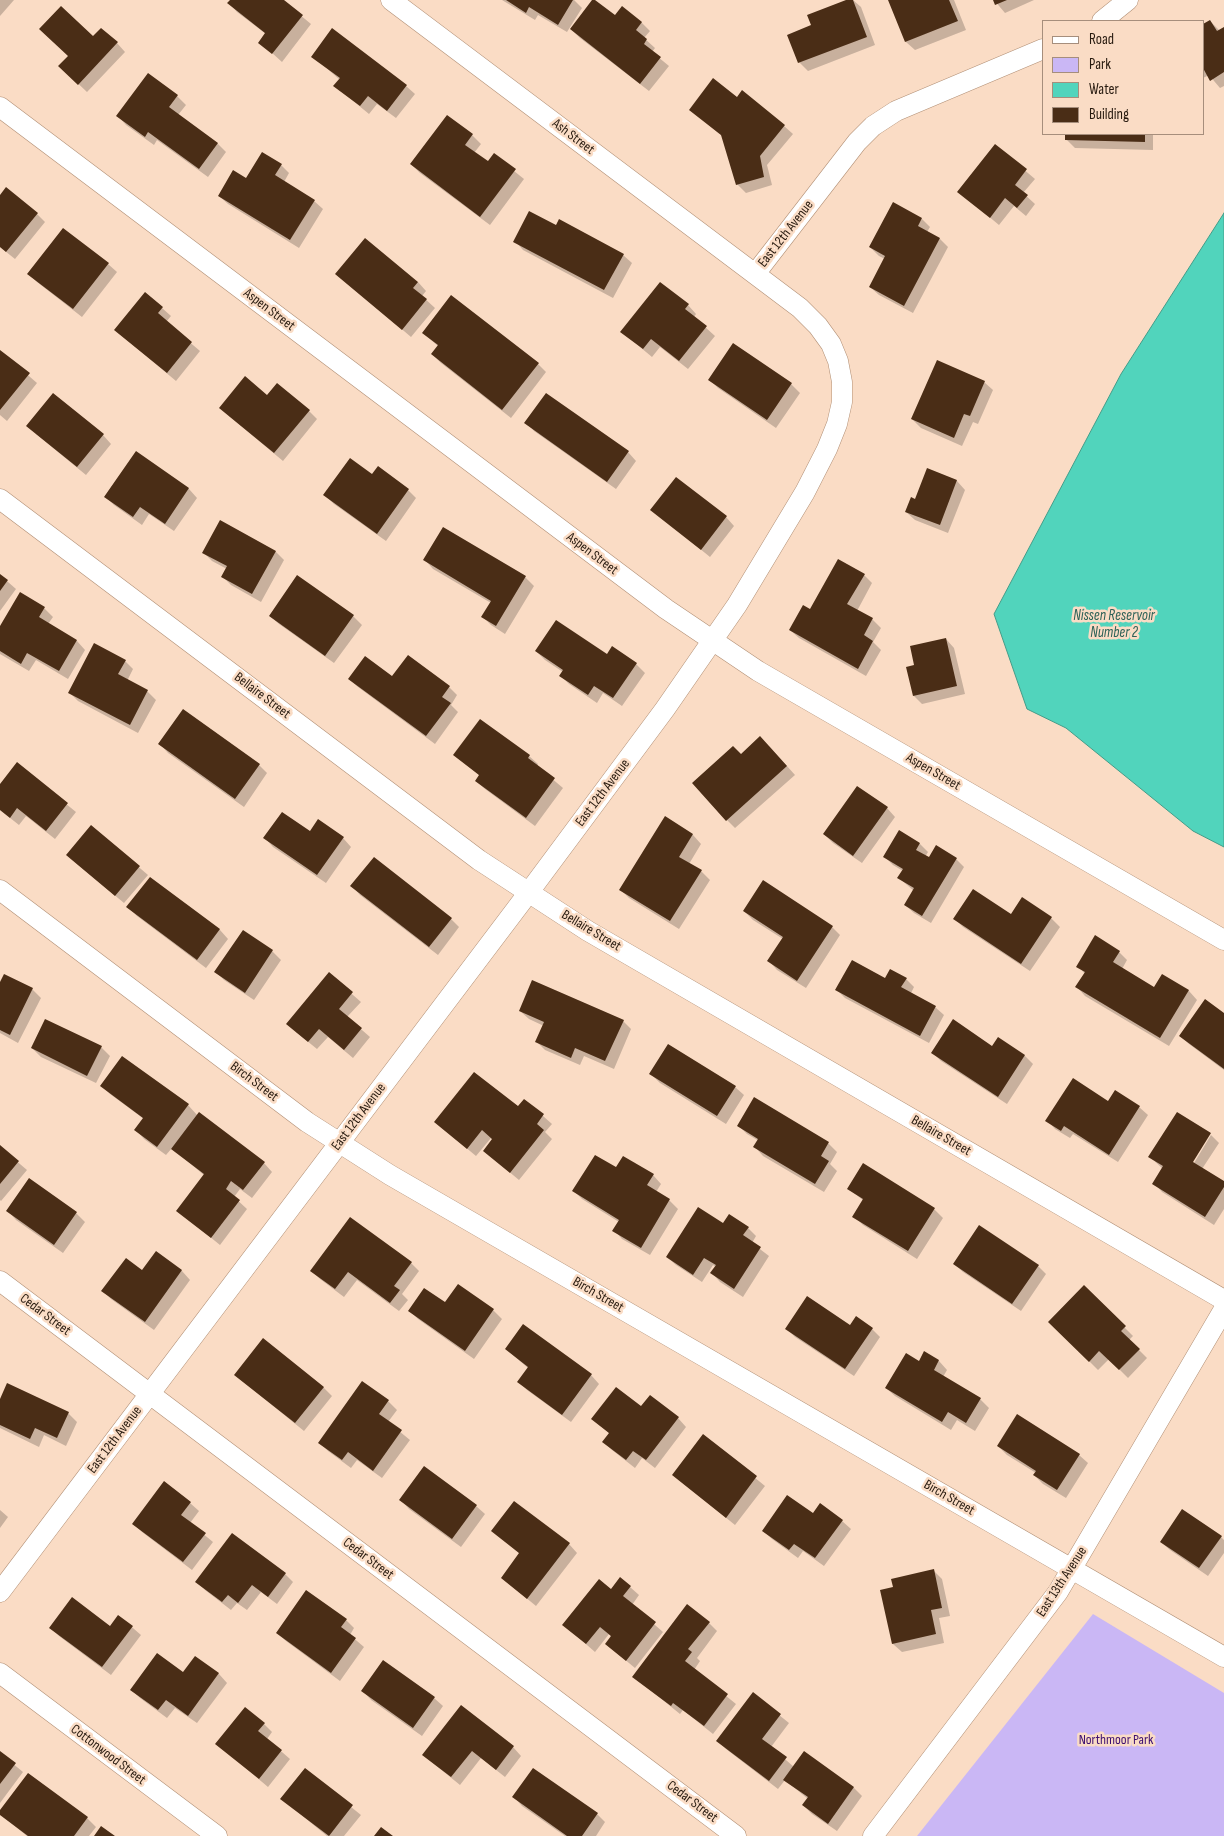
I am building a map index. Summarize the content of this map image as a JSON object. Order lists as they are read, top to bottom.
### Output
{
  "streets": {
    "street": [
      "Ash Street",
      "East 12th Avenue",
      "Aspen Street",
      "Bellaire Street",
      "Birch Street",
      "Cedar Street",
      "East 13th Avenue",
      "Cottonwood Street"
    ]
  },
  "crossings": [
    ["Ash Street", "East 12th Avenue"],
    ["East 12th Avenue", "Aspen Street"],
    ["East 12th Avenue", "Bellaire Street"],
    ["East 12th Avenue", "Birch Street"],
    ["East 12th Avenue", "Cedar Street"],
    ["Birch Street", "East 13th Avenue"]
  ],
  "water": ["Nissen Reservoir Number 2"],
  "parks": ["Northmoor Park"],
  "legend": [
    "Road",
    "Park",
    "Water",
    "Building"
  ]
}
